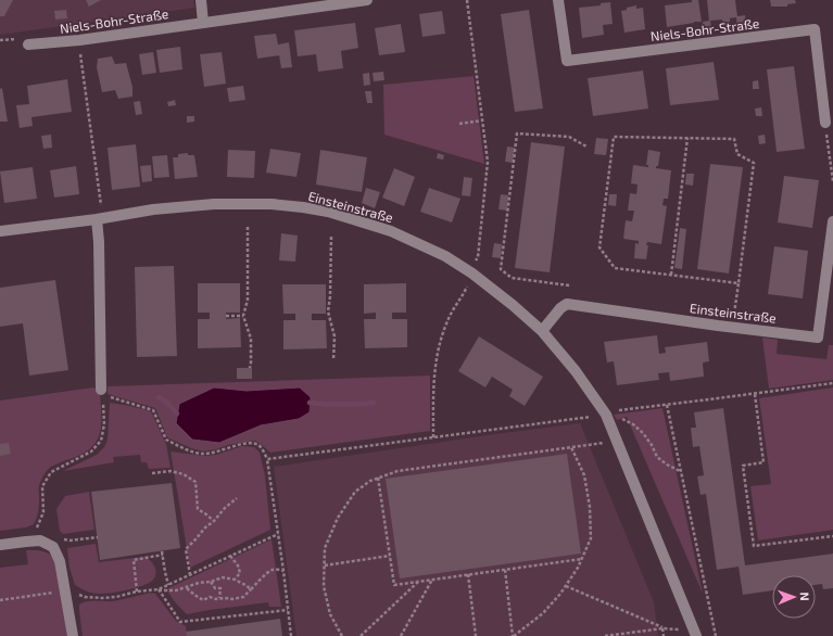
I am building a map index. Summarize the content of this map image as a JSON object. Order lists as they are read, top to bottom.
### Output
{
  "streets": {
    "street": ["Niels-Bohr-Straße", "Einsteinstraße"]
  },
  "north": "right"
}
